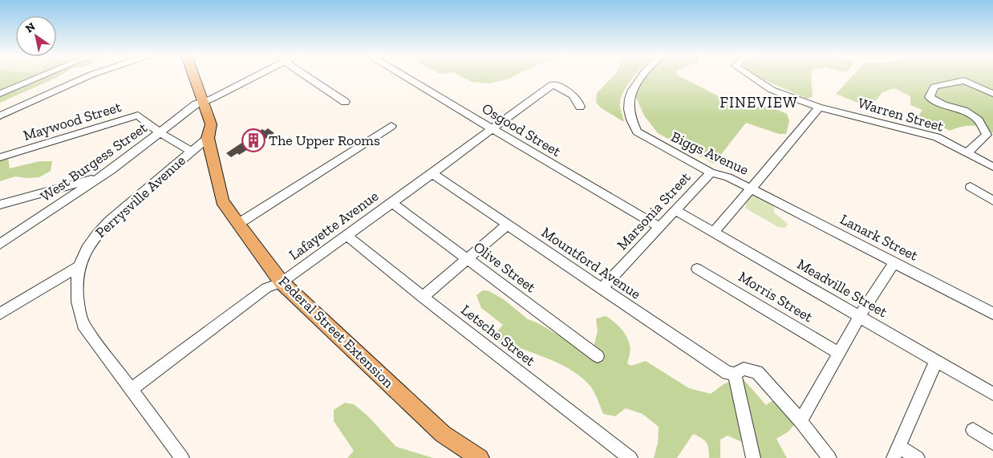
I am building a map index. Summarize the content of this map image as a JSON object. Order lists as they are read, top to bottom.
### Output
{
  "streets": {
    "main road": ["Federal Street Extension"],
    "street": [
      "Warren Street",
      "Maywood Street",
      "Osgood Street",
      "Biggs Avenue",
      "West Burgess Street",
      "Perrysville Avenue",
      "Marsonia Street",
      "Lafayette Avenue",
      "Lanark Street",
      "Mountford Avenue",
      "Olive Street",
      "Meadville Street",
      "Morris Street",
      "Letsche Street"
    ]
  },
  "crossings": [
    ["Maywood Street", "West Burgess Street"],
    ["Maywood Street", "Perrysville Avenue"],
    ["Osgood Street", "Marsonia Street"],
    ["Osgood Street", "Lafayette Avenue"],
    ["Biggs Avenue", "Marsonia Street"],
    ["Biggs Avenue", "Lanark Street"],
    ["Perrysville Avenue", "Lafayette Avenue"],
    ["Perrysville Avenue", "Federal Street Extension"],
    ["Marsonia Street", "Mountford Avenue"],
    ["Marsonia Street", "Meadville Street"],
    ["Lafayette Avenue", "Mountford Avenue"],
    ["Lafayette Avenue", "Olive Street"],
    ["Lafayette Avenue", "Federal Street Extension"],
    ["Lafayette Avenue", "Letsche Street"]
  ],
  "districts": ["FINEVIEW"],
  "places": {
    "building": ["The Upper Rooms"]
  },
  "north": "top left"
}
